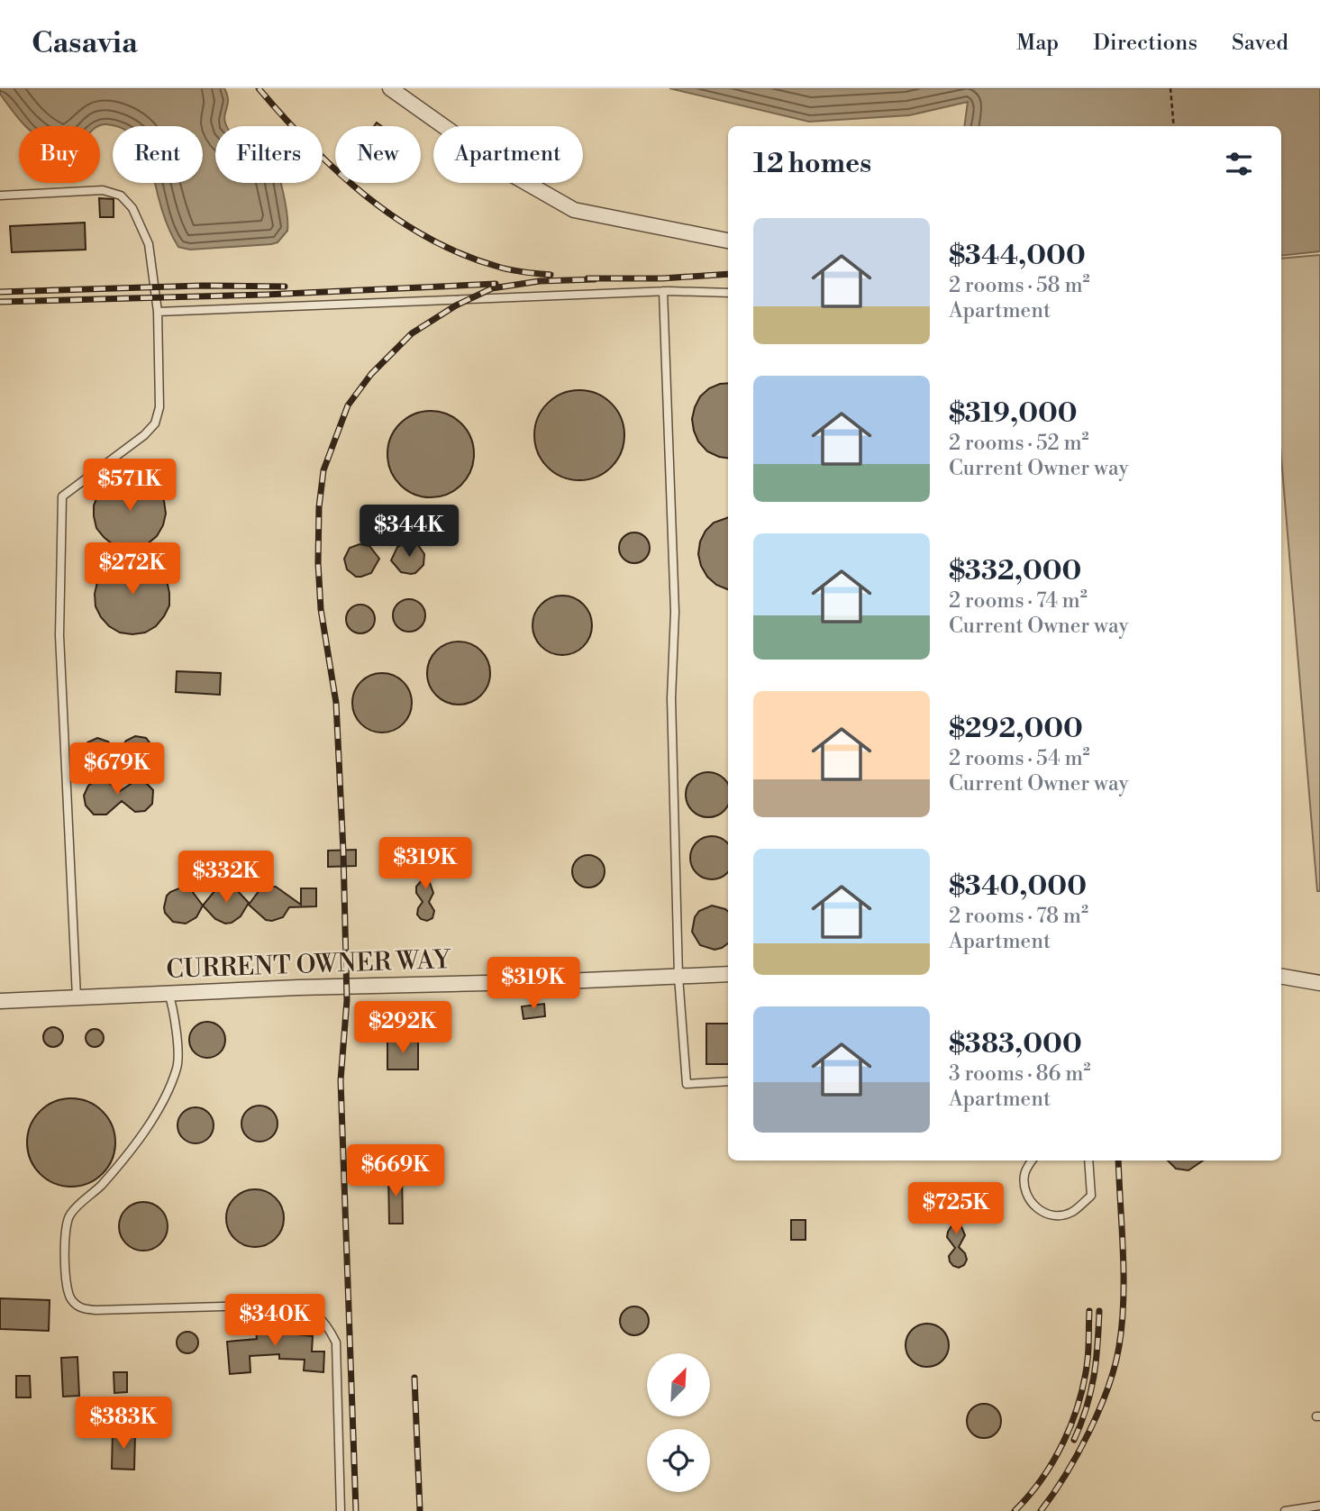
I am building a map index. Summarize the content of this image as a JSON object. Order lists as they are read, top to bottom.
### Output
{
  "streets": {
    "street": ["CURRENT OWNER WAY"]
  },
  "north": "top right",
  "page": {
    "header": "Casavia",
    "nav": ["Map", "Directions", "Saved"],
    "chip": [
      "Buy",
      "Rent",
      "Filters",
      "New",
      "Apartment"
    ],
    "heading": "12 homes",
    "list": [
      {
        "name": "$344,000",
        "note": "2 rooms · 58 m² · Apartment"
      },
      {
        "name": "$319,000",
        "note": "2 rooms · 52 m² · Current Owner way"
      },
      {
        "name": "$332,000",
        "note": "2 rooms · 74 m² · Current Owner way"
      },
      {
        "name": "$292,000",
        "note": "2 rooms · 54 m² · Current Owner way"
      },
      {
        "name": "$340,000",
        "note": "2 rooms · 78 m² · Apartment"
      },
      {
        "name": "$383,000",
        "note": "3 rooms · 86 m² · Apartment"
      }
    ],
    "price": [
      "$571K",
      "$344K",
      "$272K",
      "$679K",
      "$319K",
      "$332K",
      "$319K",
      "$292K",
      "$669K",
      "$725K",
      "$340K",
      "$383K"
    ]
  }
}
